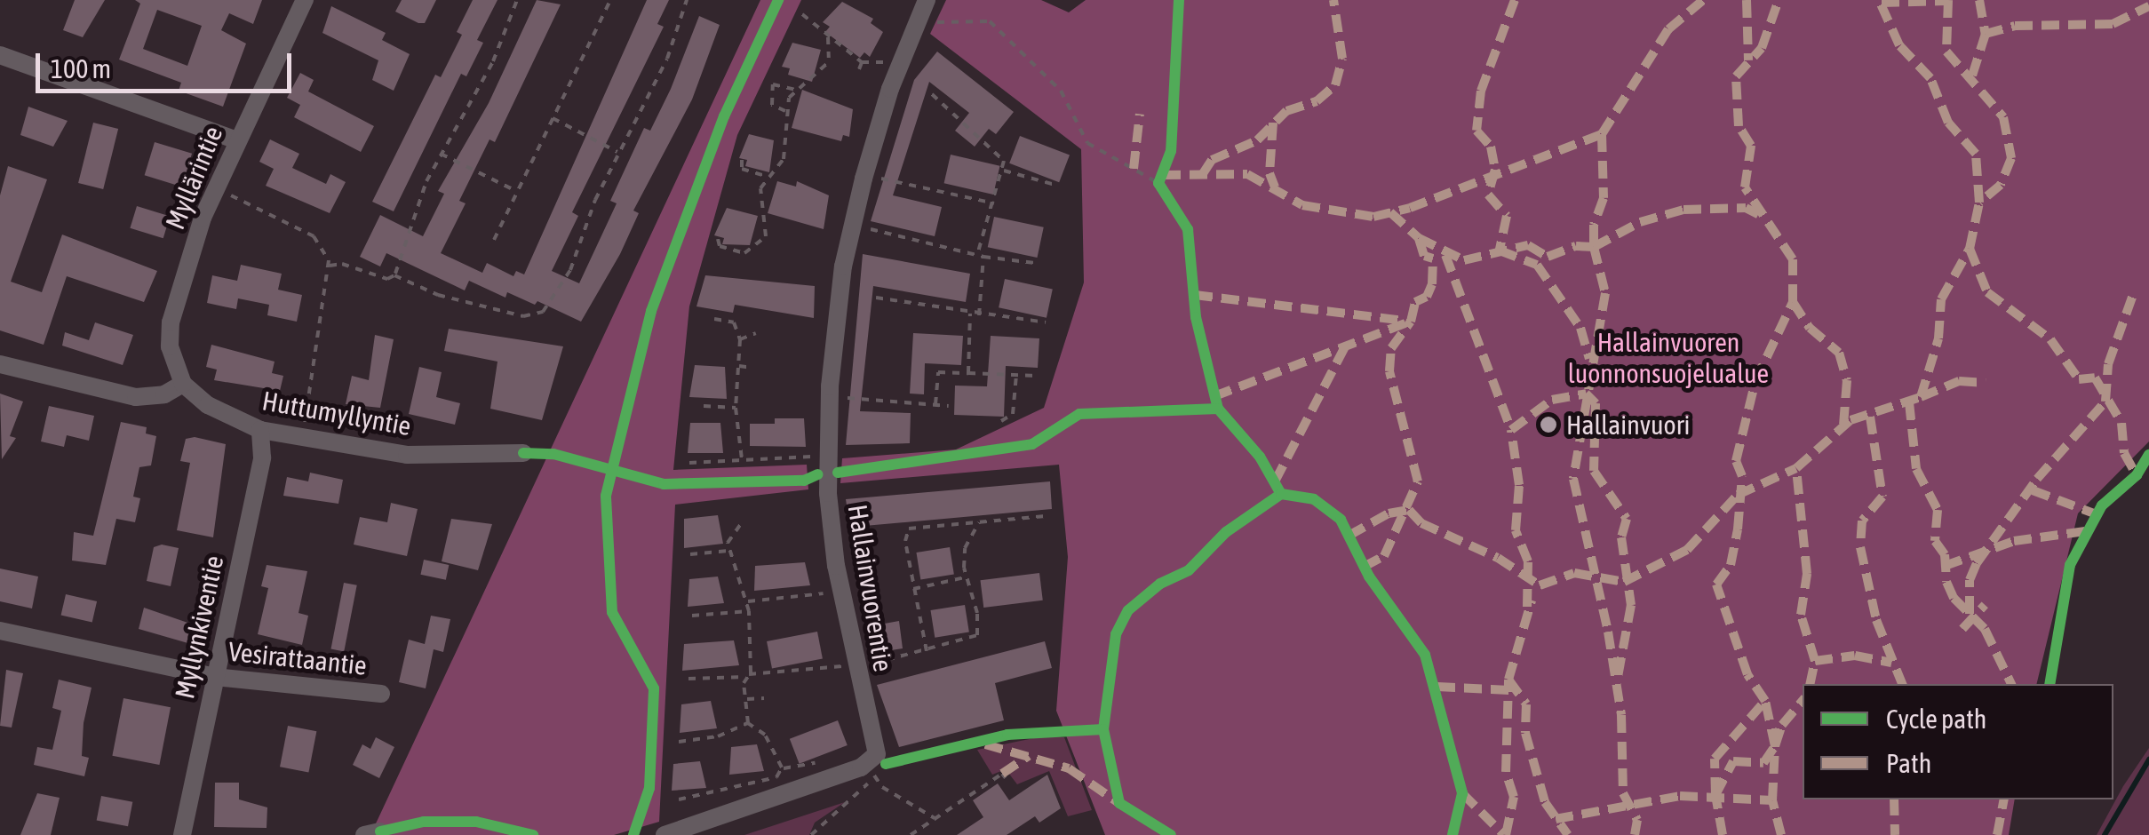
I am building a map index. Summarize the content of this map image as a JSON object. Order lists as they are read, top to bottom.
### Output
{
  "streets": {
    "street": [
      "Myllärintie",
      "Huttumyllyntie",
      "Hallainvuorentie",
      "Myllynkiventie",
      "Vesirattaantie"
    ]
  },
  "crossings": [
    ["Myllärintie", "Huttumyllyntie"],
    ["Huttumyllyntie", "Myllynkiventie"],
    ["Myllynkiventie", "Vesirattaantie"]
  ],
  "parks": ["Hallainvuoren luonnonsuojelualue"],
  "places": ["Hallainvuori"],
  "legend": ["Cycle path", "Path"],
  "scale_bar": "100 m"
}
